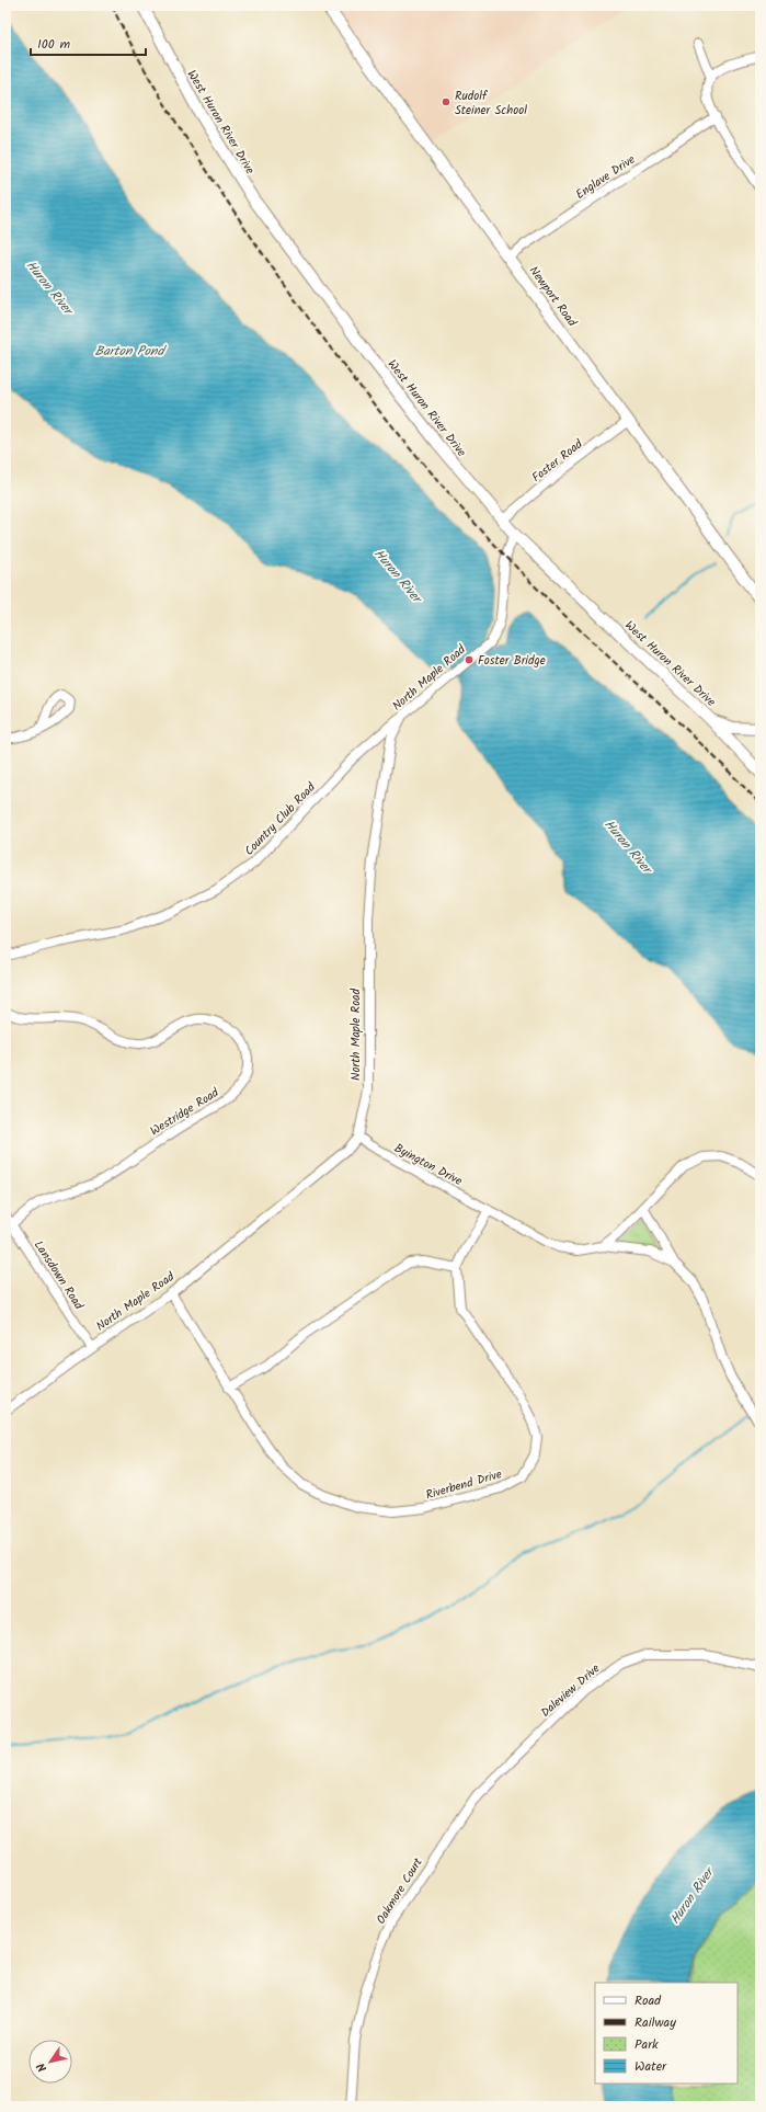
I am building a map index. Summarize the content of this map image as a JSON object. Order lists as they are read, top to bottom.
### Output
{
  "streets": {
    "street": [
      "West Huron River Drive",
      "Englave Drive",
      "Newport Road",
      "Foster Road",
      "North Maple Road",
      "Country Club Road",
      "Westridge Road",
      "Byington Drive",
      "Lansdown Road",
      "Riverbend Drive",
      "Daleview Drive",
      "Oakmore Court"
    ]
  },
  "crossings": [
    ["West Huron River Drive", "Foster Road"],
    ["West Huron River Drive", "North Maple Road"],
    ["Englave Drive", "Newport Road"],
    ["Newport Road", "Foster Road"],
    ["North Maple Road", "Country Club Road"],
    ["North Maple Road", "Byington Drive"],
    ["North Maple Road", "Lansdown Road"],
    ["North Maple Road", "Riverbend Drive"],
    ["Westridge Road", "Lansdown Road"],
    ["Daleview Drive", "Oakmore Court"]
  ],
  "water": ["Huron River", "Barton Pond"],
  "places": ["Rudolf Steiner School", "Foster Bridge"],
  "legend": [
    "Road",
    "Railway",
    "Park",
    "Water"
  ],
  "scale_bar": "100 m",
  "north": "bottom left"
}
